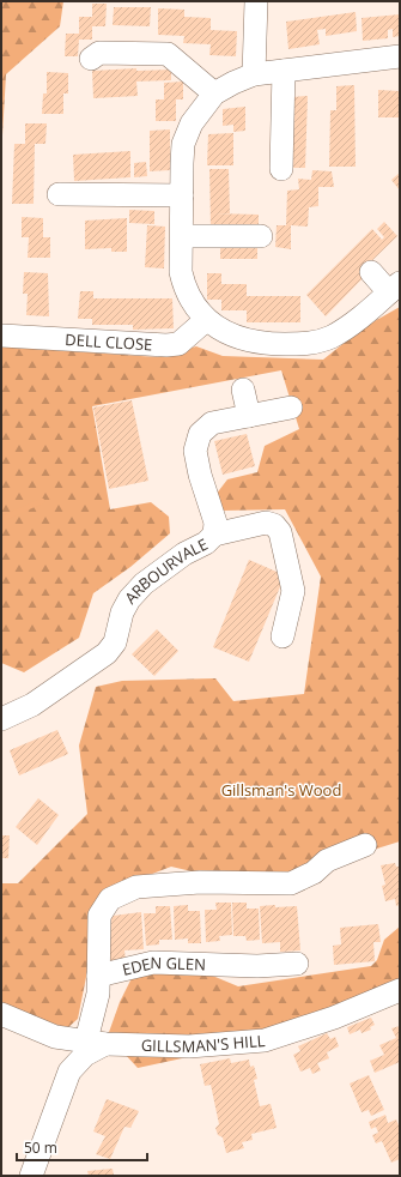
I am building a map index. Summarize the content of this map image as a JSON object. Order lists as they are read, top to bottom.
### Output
{
  "streets": {
    "street": [
      "DELL CLOSE",
      "ARBOURVALE",
      "EDEN GLEN",
      "GILLSMAN'S HILL"
    ]
  },
  "parks": ["Gillsman's Wood"],
  "scale_bar": "50 m"
}
